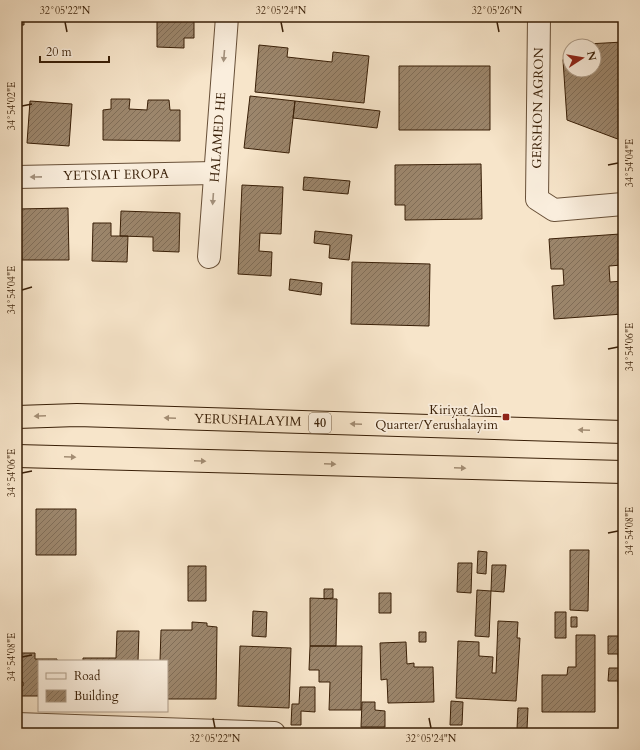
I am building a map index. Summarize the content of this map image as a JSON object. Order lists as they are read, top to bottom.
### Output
{
  "streets": {
    "highway": ["YERUSHALAYIM", "40"],
    "street": ["GERSHON AGRON", "HALAMED HE", "YETSIAT EROPA"]
  },
  "crossings": [
    ["HALAMED HE", "YETSIAT EROPA"]
  ],
  "one_way": ["HALAMED HE", "YETSIAT EROPA"],
  "places": {
    "transit": ["Kiriyat Alon Quarter/Yerushalayim"]
  },
  "legend": ["Road", "Building"],
  "scale_bar": "20 m",
  "north": "right",
  "coordinates": [
    "32°05'22\"N",
    "32°05'24\"N",
    "32°05'26\"N",
    "34°54'02\"E",
    "34°54'04\"E",
    "34°54'06\"E",
    "34°54'08\"E"
  ]
}
